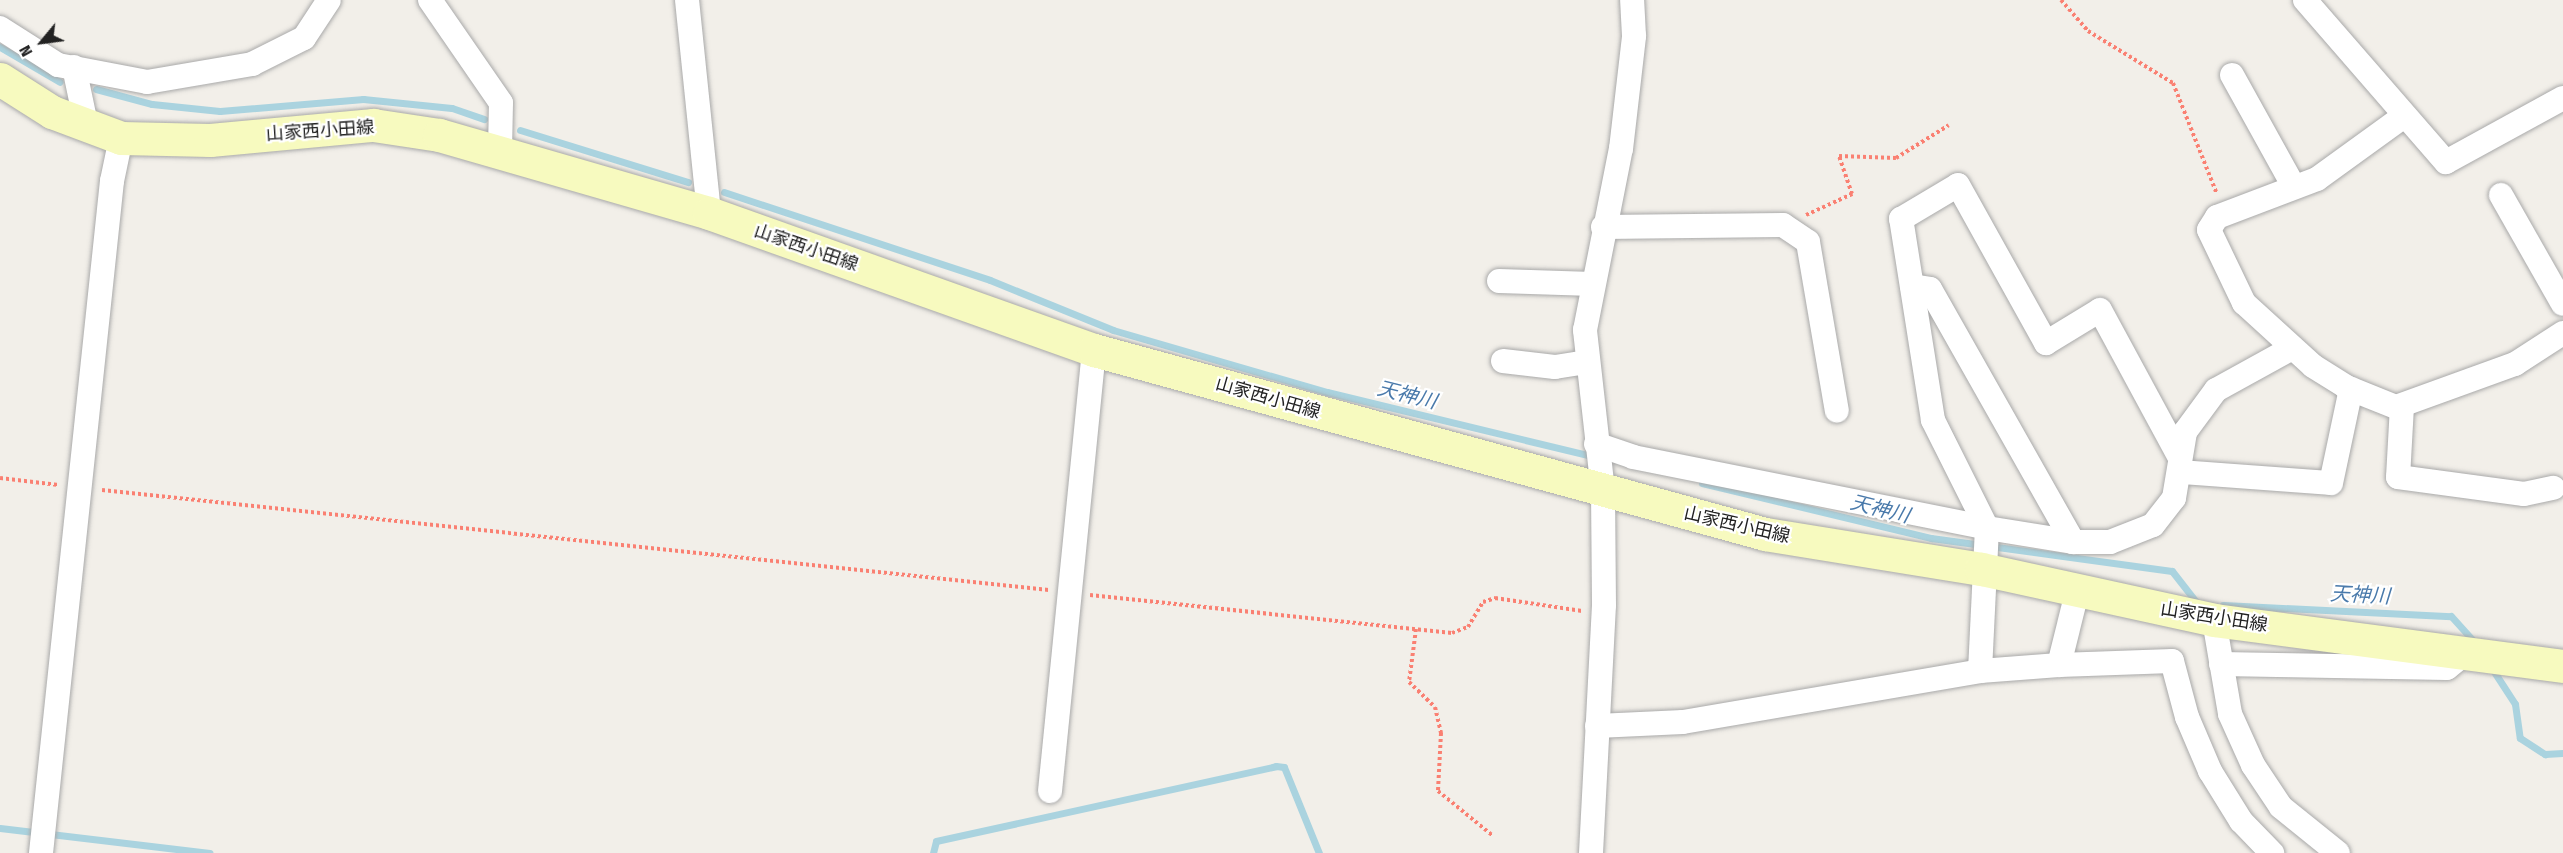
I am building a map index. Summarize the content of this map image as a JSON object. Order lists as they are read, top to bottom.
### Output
{
  "streets": {
    "main road": ["山家西小田線"]
  },
  "water": ["天神川"],
  "north": "bottom left"
}
